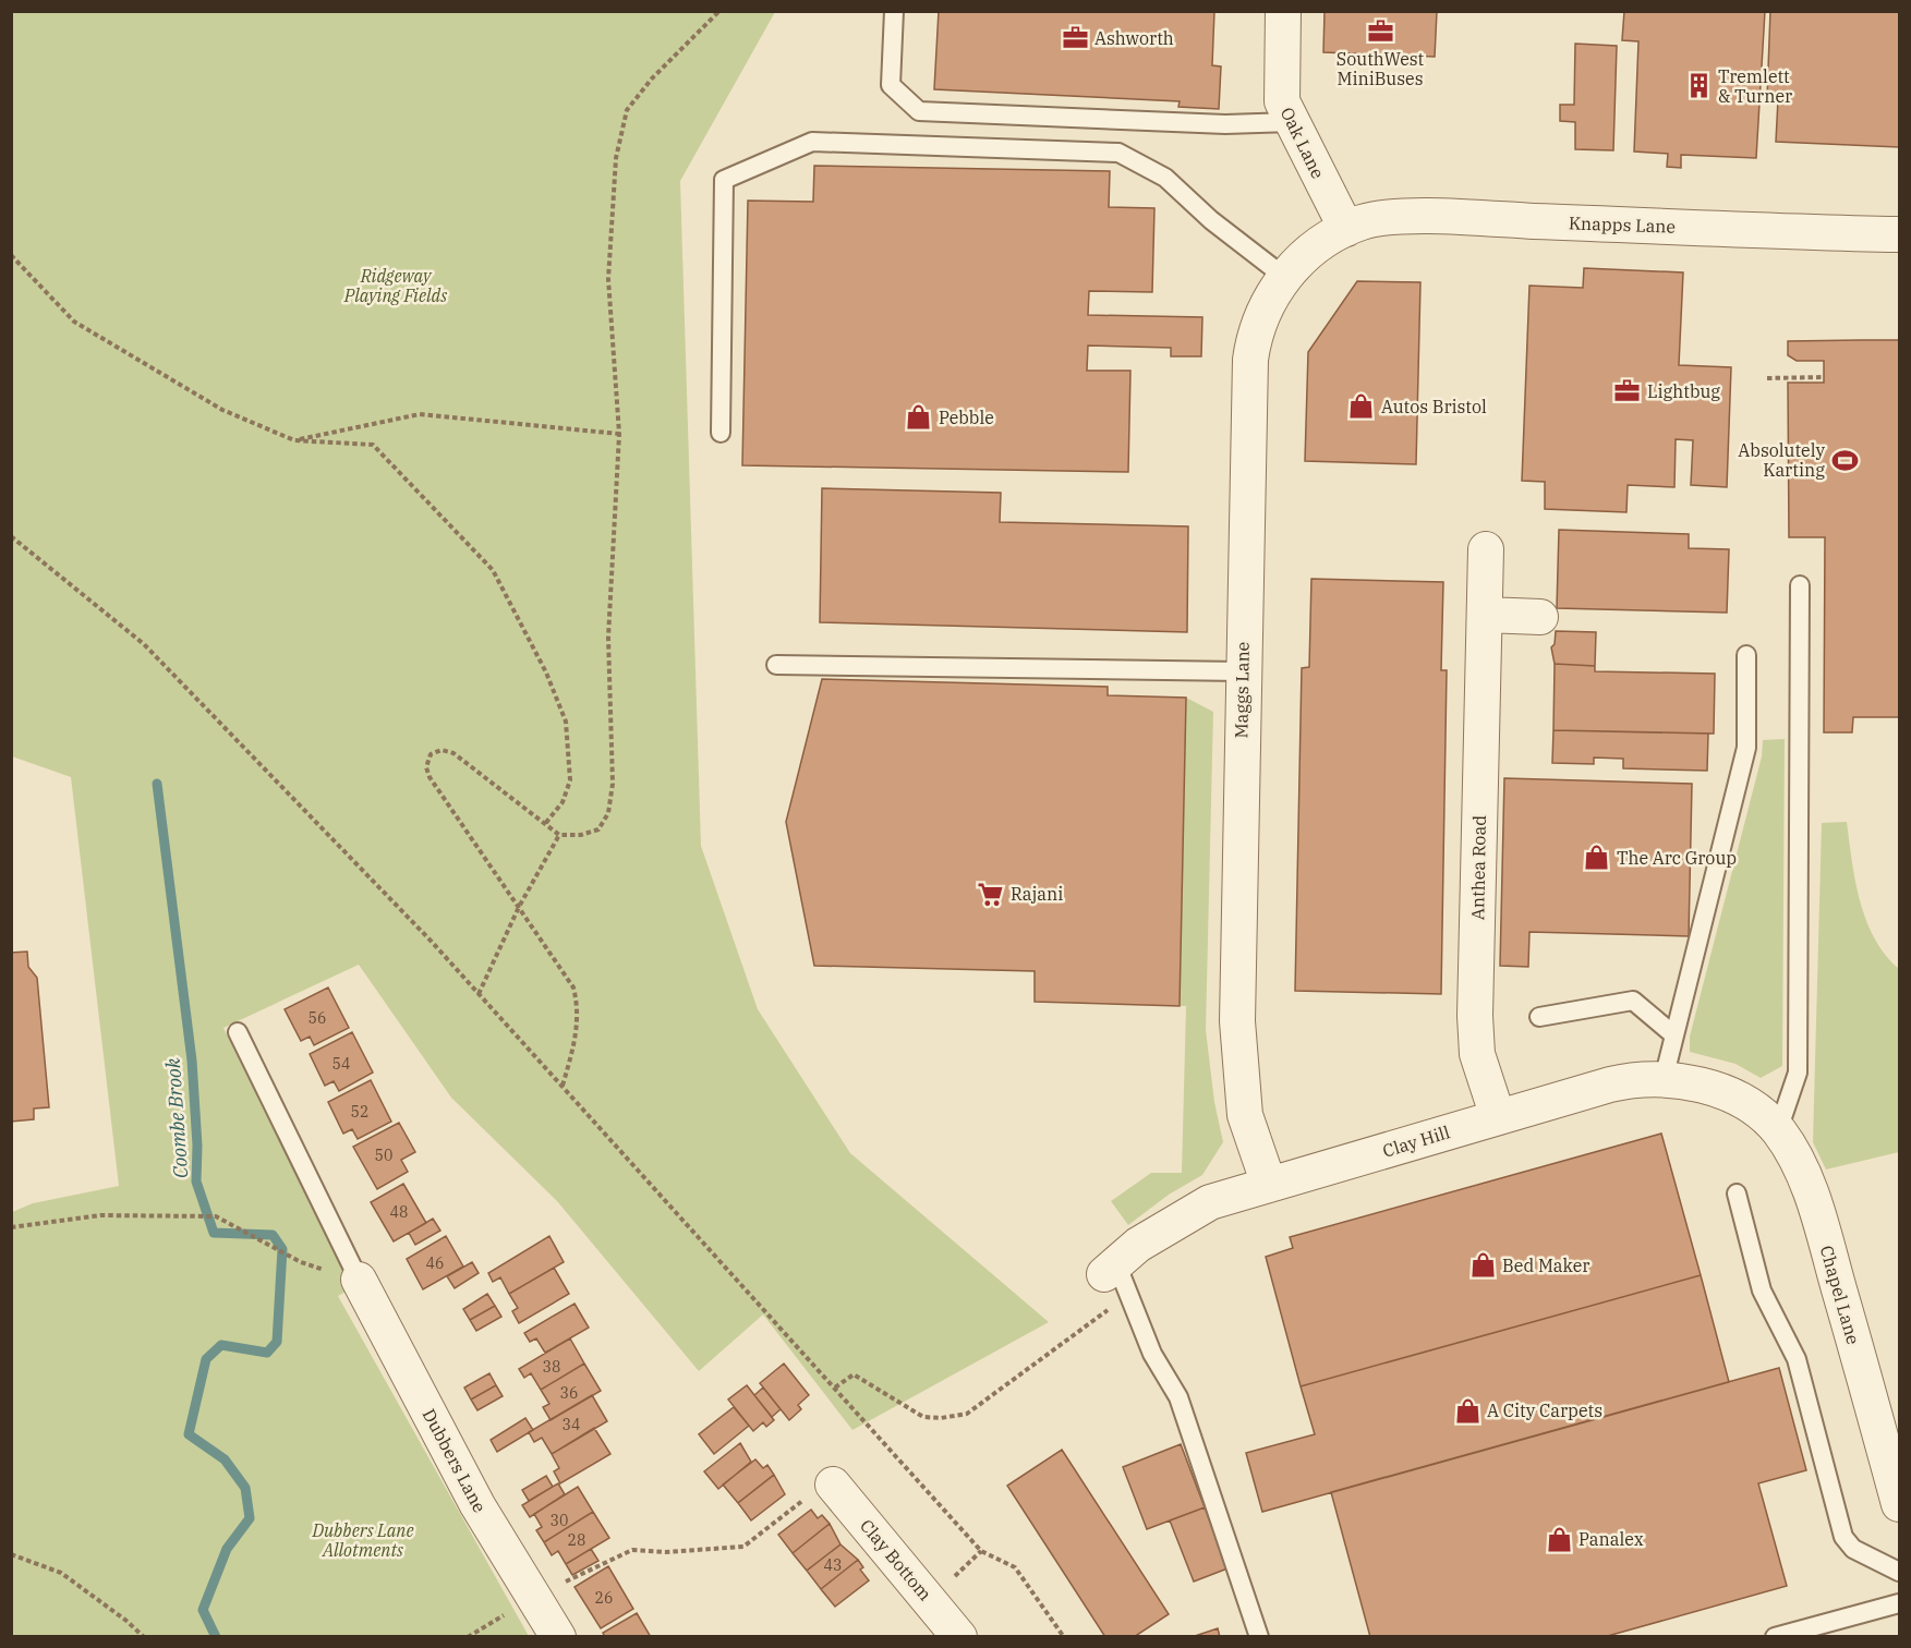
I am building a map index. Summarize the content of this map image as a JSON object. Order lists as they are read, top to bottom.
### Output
{
  "streets": {
    "street": [
      "Oak Lane",
      "Knapps Lane",
      "Maggs Lane",
      "Anthea Road",
      "Clay Hill",
      "Chapel Lane",
      "Dubbers Lane",
      "Clay Bottom"
    ]
  },
  "crossings": [
    ["Oak Lane", "Knapps Lane"],
    ["Oak Lane", "Maggs Lane"],
    ["Knapps Lane", "Maggs Lane"],
    ["Maggs Lane", "Clay Hill"],
    ["Anthea Road", "Clay Hill"],
    ["Clay Hill", "Chapel Lane"]
  ],
  "water": ["Coombe Brook"],
  "parks": ["Ridgeway Playing Fields", "Dubbers Lane Allotments"],
  "places": {
    "office": ["SouthWest MiniBuses", "Ashworth", "Lightbug"],
    "building": ["Tremlett & Turner"],
    "shop": [
      "Autos Bristol",
      "Pebble",
      "The Arc Group",
      "Bed Maker",
      "A City Carpets",
      "Panalex"
    ],
    "sports": ["Absolutely Karting"],
    "supermarket": ["Rajani"]
  },
  "house_numbers": [
    "56",
    "54",
    "52",
    "50",
    "48",
    "46",
    "38",
    "36",
    "34",
    "30",
    "28",
    "43",
    "26"
  ]
}
